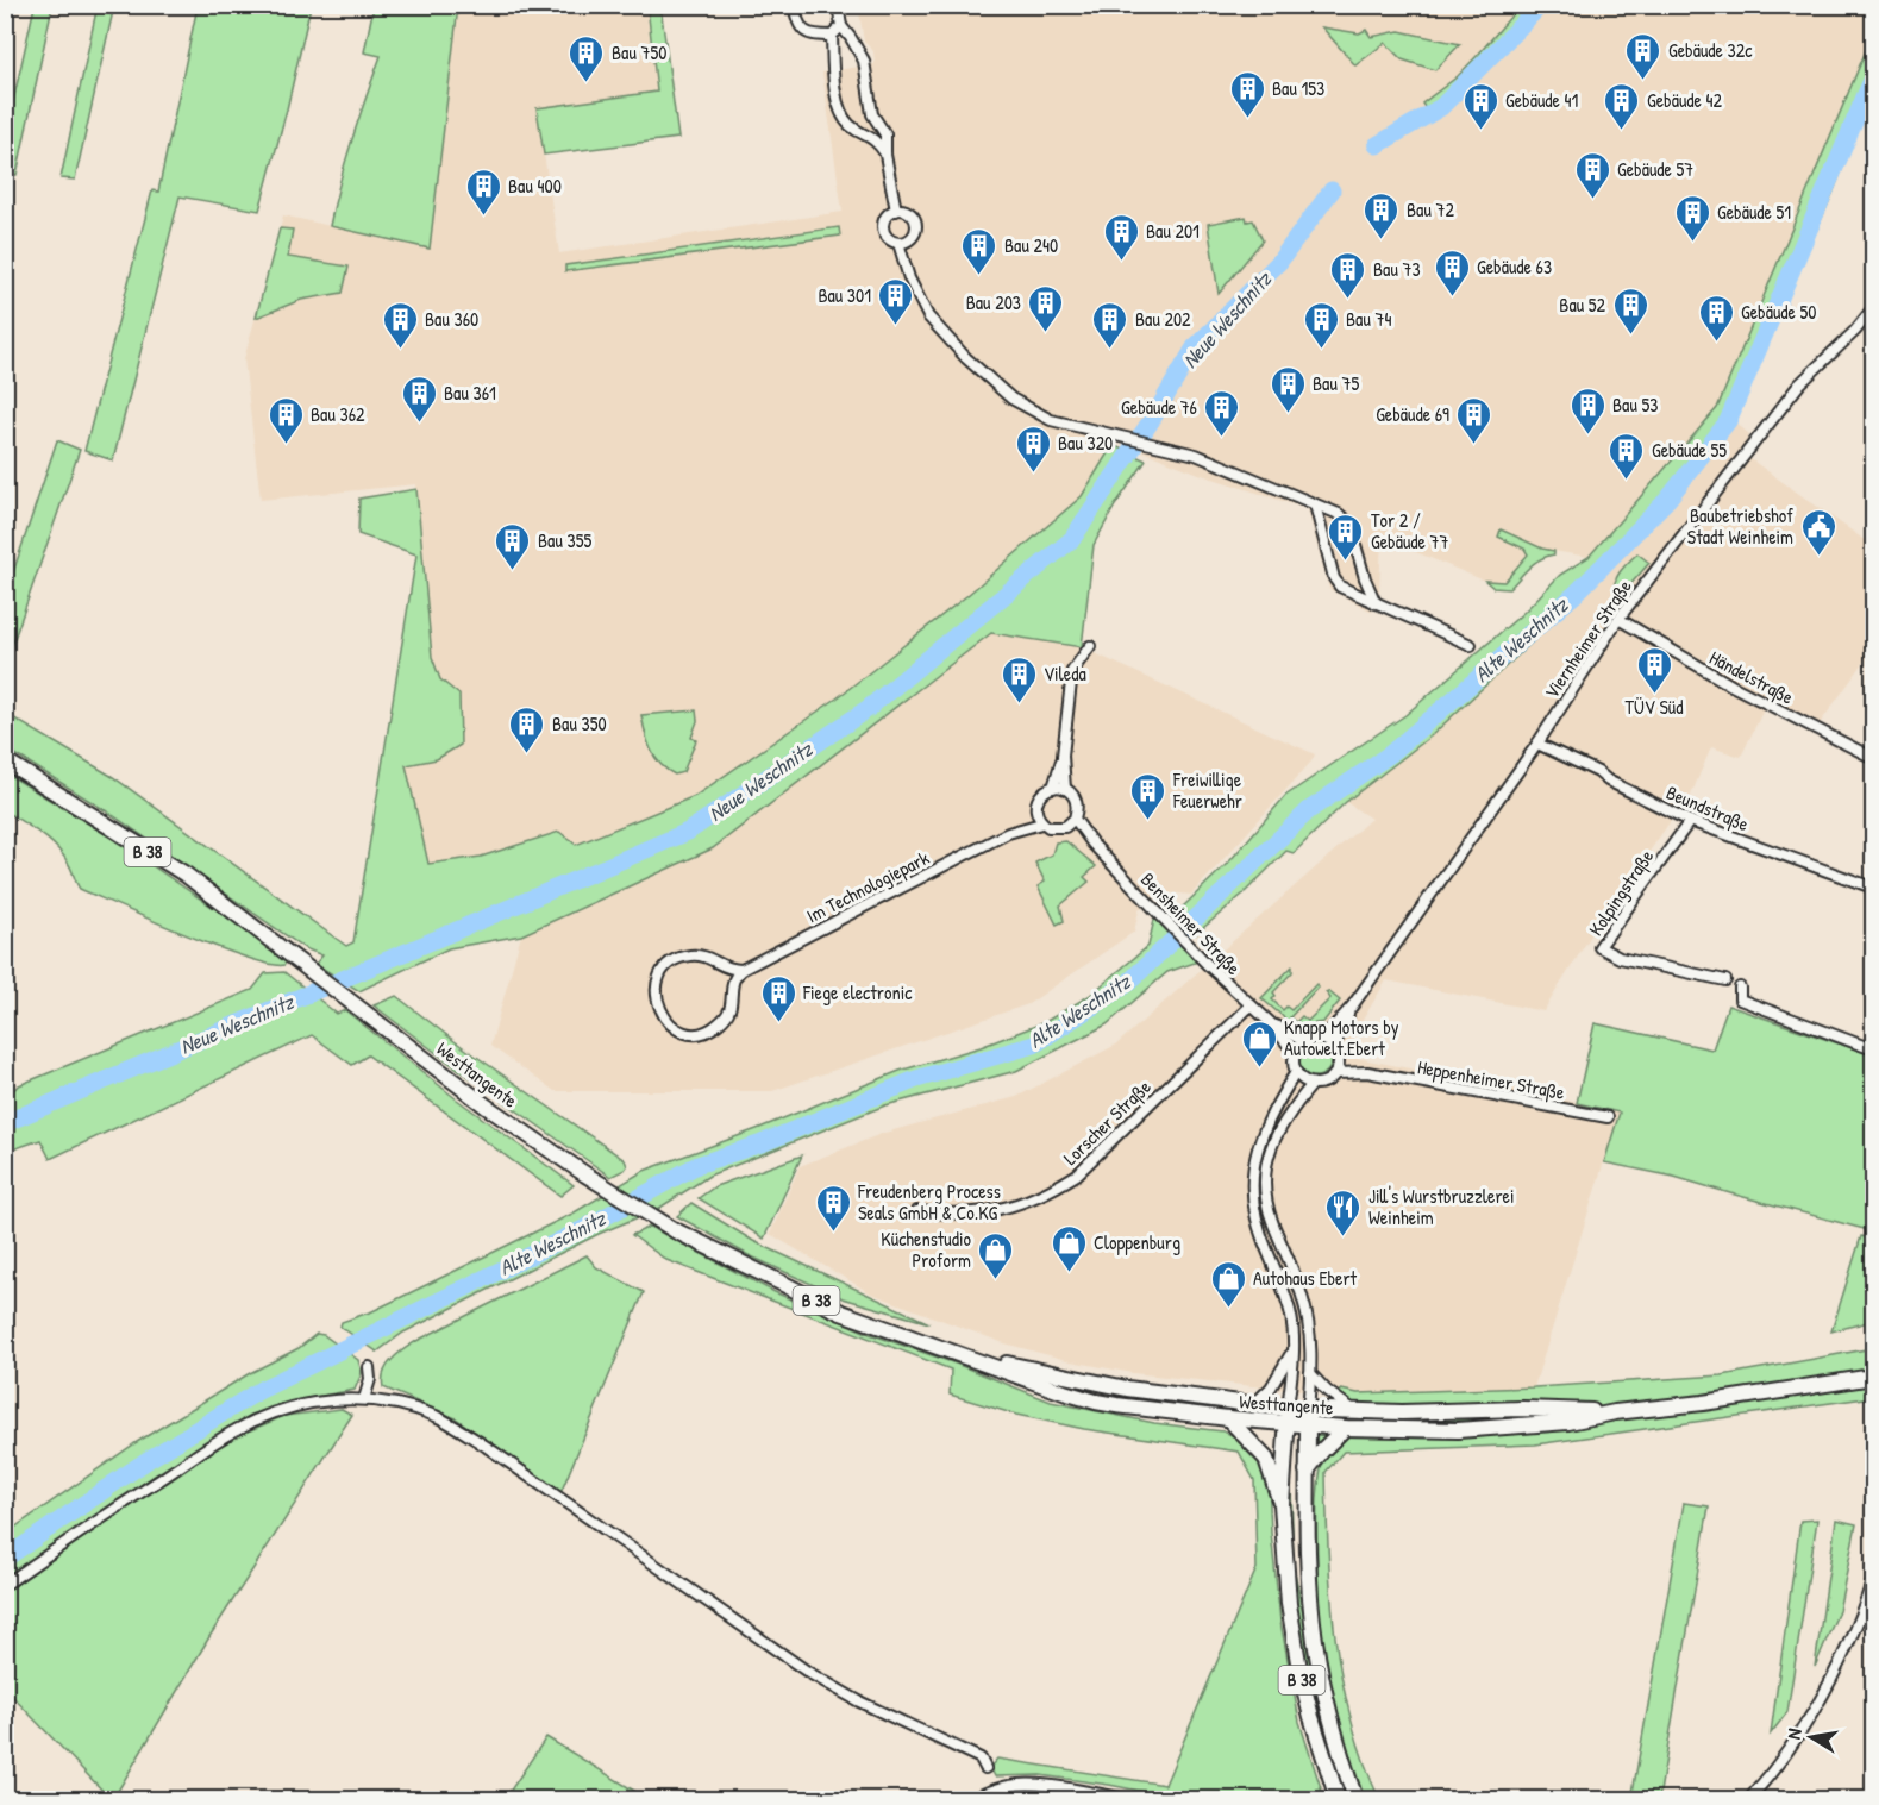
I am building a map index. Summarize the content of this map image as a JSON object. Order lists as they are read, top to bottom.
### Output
{
  "streets": {
    "main road": ["B 38", "Westtangente"],
    "street": [
      "Viernheimer Straße",
      "Händelstraße",
      "Beundstraße",
      "Im Technologiepark",
      "Kolpingstraße",
      "Bensheimer Straße",
      "Heppenheimer Straße",
      "Lorscher Straße"
    ]
  },
  "crossings": [
    ["Viernheimer Straße", "Händelstraße"],
    ["Viernheimer Straße", "Beundstraße"],
    ["Viernheimer Straße", "Bensheimer Straße"],
    ["Viernheimer Straße", "Heppenheimer Straße"],
    ["Beundstraße", "Kolpingstraße"],
    ["B 38", "Westtangente"],
    ["Im Technologiepark", "Bensheimer Straße"],
    ["Bensheimer Straße", "Heppenheimer Straße"],
    ["Bensheimer Straße", "Lorscher Straße"]
  ],
  "water": ["Neue Weschnitz", "Alte Weschnitz"],
  "places": {
    "building": [
      "Gebäude 32c",
      "Bau 750",
      "Bau 153",
      "Gebäude 41",
      "Gebäude 42",
      "Gebäude 57",
      "Bau 400",
      "Bau 72",
      "Gebäude 51",
      "Bau 201",
      "Bau 240",
      "Gebäude 63",
      "Bau 73",
      "Bau 301",
      "Bau 203",
      "Bau 52",
      "Gebäude 50",
      "Bau 360",
      "Bau 202",
      "Bau 74",
      "Bau 75",
      "Bau 361",
      "Bau 53",
      "Gebäude 76",
      "Bau 362",
      "Gebäude 69",
      "Bau 320",
      "Gebäude 55",
      "Tor 2 / Gebäude 77",
      "Bau 355",
      "TÜV Süd",
      "Vileda",
      "Bau 350",
      "Freiwillige Feuerwehr",
      "Fiege electronic",
      "Freudenberg Process Seals GmbH & Co.KG"
    ],
    "public building": ["Baubetriebshof Stadt Weinheim"],
    "shop": [
      "Knapp Motors by Autowelt.Ebert",
      "Cloppenburg",
      "Küchenstudio Proform",
      "Autohaus Ebert"
    ],
    "restaurant": ["Jill's Wurstbruzzlerei Weinheim"]
  },
  "north": "left"
}
